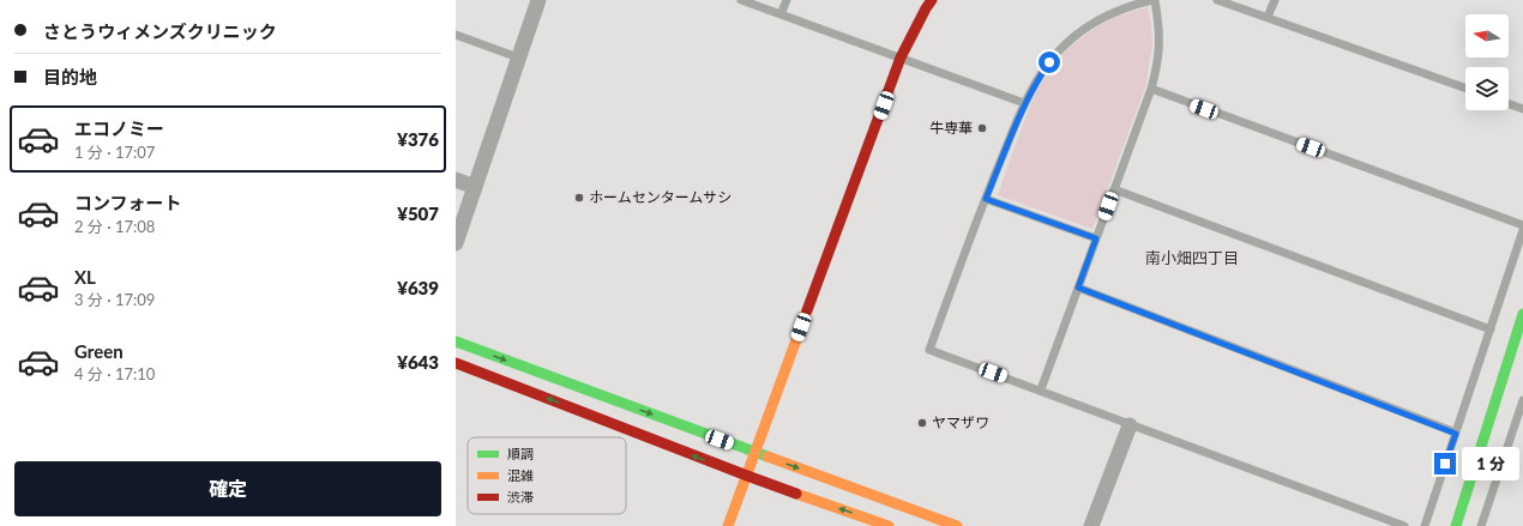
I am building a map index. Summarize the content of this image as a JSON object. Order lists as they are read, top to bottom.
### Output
{
  "districts": ["南小畑四丁目"],
  "places": ["牛専華", "ホームセンタームサシ", "ヤマザワ"],
  "legend": ["順調", "混雑", "渋滞"],
  "north": "left",
  "page": {
    "banner": ["さとうウィメンズクリニック", "目的地"],
    "list": [
      {
        "name": "エコノミー",
        "note": "1 分 · 17:07",
        "value": "¥376"
      },
      {
        "name": "コンフォート",
        "note": "2 分 · 17:08",
        "value": "¥507"
      },
      {
        "name": "XL",
        "note": "3 分 · 17:09",
        "value": "¥639"
      },
      {
        "name": "Green",
        "note": "4 分 · 17:10",
        "value": "¥643"
      }
    ],
    "bubble": "1 分",
    "buttons": "確定"
  }
}
